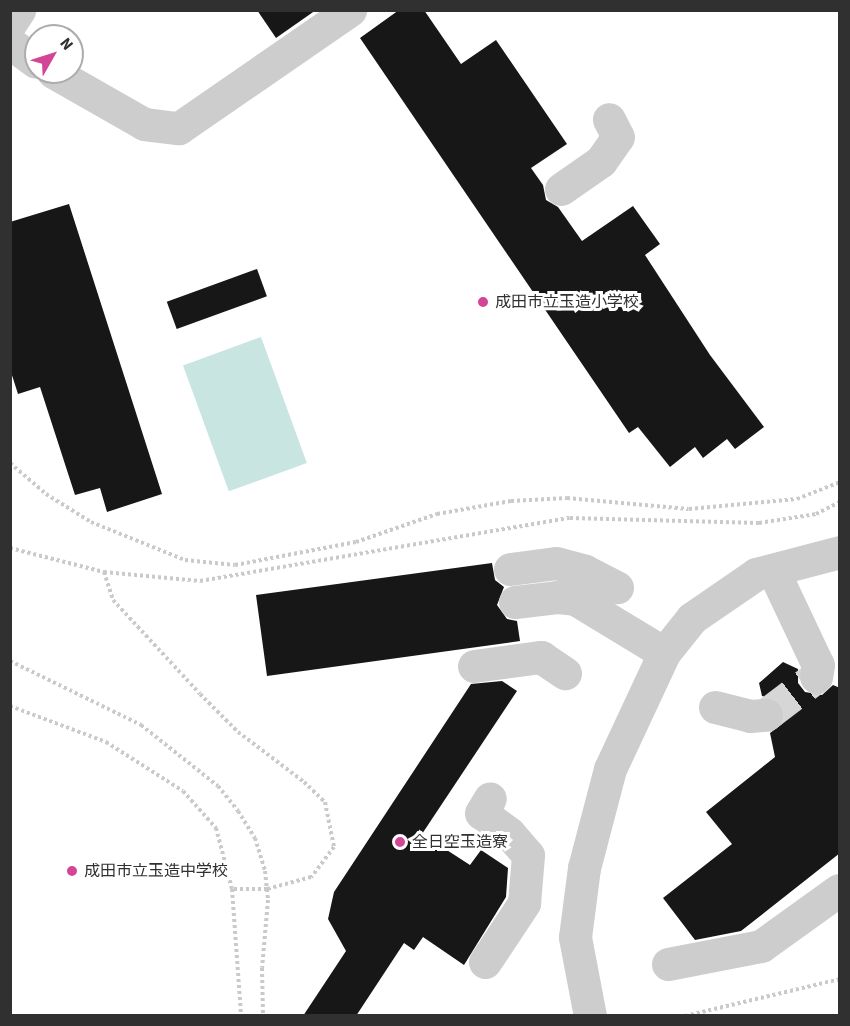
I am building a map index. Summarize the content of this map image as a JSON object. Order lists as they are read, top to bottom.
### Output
{
  "places": ["成田市立玉造小学校", "全日空玉造寮", "成田市立玉造中学校"],
  "north": "top right"
}
